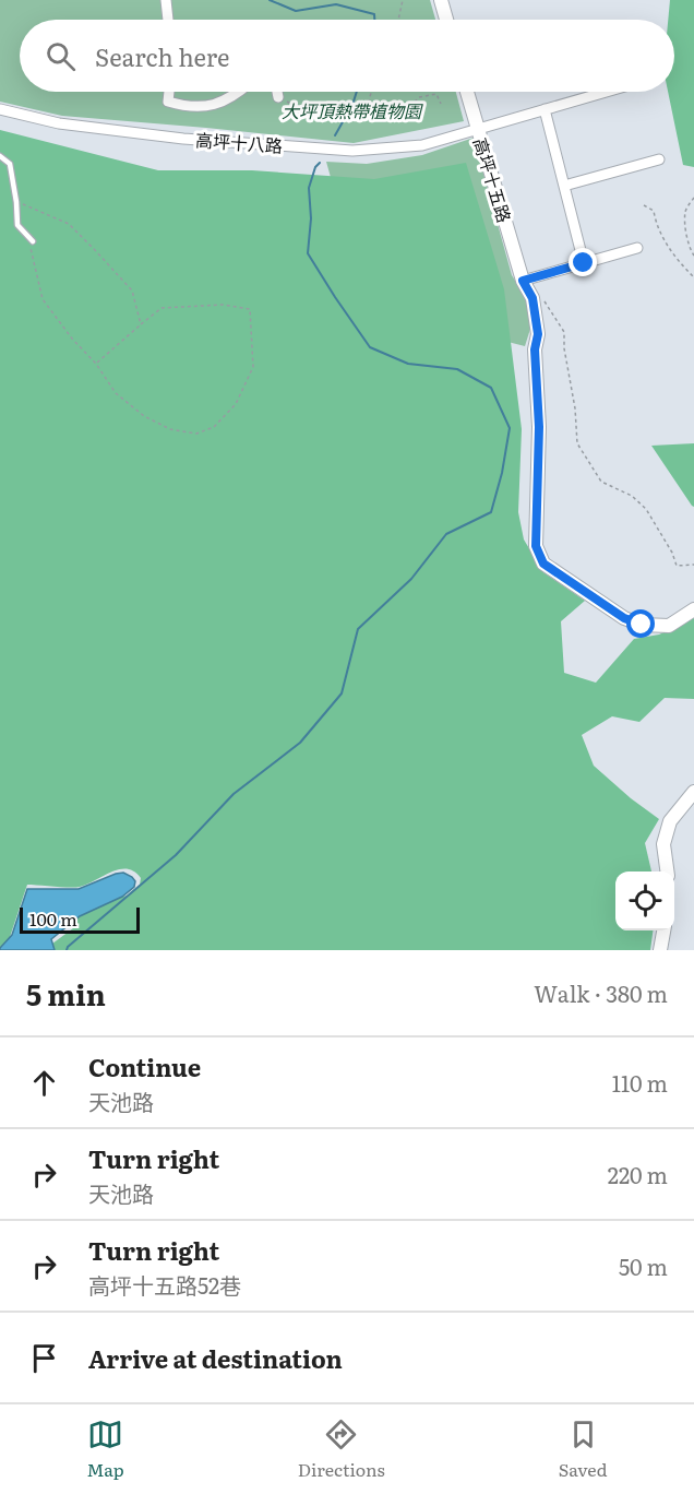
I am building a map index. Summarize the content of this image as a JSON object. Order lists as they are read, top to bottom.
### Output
{
  "streets": {
    "street": ["高坪十八路", "高坪十五路"]
  },
  "crossings": [
    ["高坪十八路", "高坪十五路"]
  ],
  "parks": ["大坪頂熱帶植物園"],
  "scale_bar": "100 m",
  "page": {
    "search": "Search here",
    "scale": "100 m",
    "heading": ["5 min", "Walk · 380 m"],
    "list": [
      ["Continue", "天池路", "110 m"],
      ["Turn right", "天池路", "220 m"],
      ["Turn right", "高坪十五路52巷", "50 m"],
      "Arrive at destination"
    ],
    "nav": ["Map", "Directions", "Saved"]
  }
}
